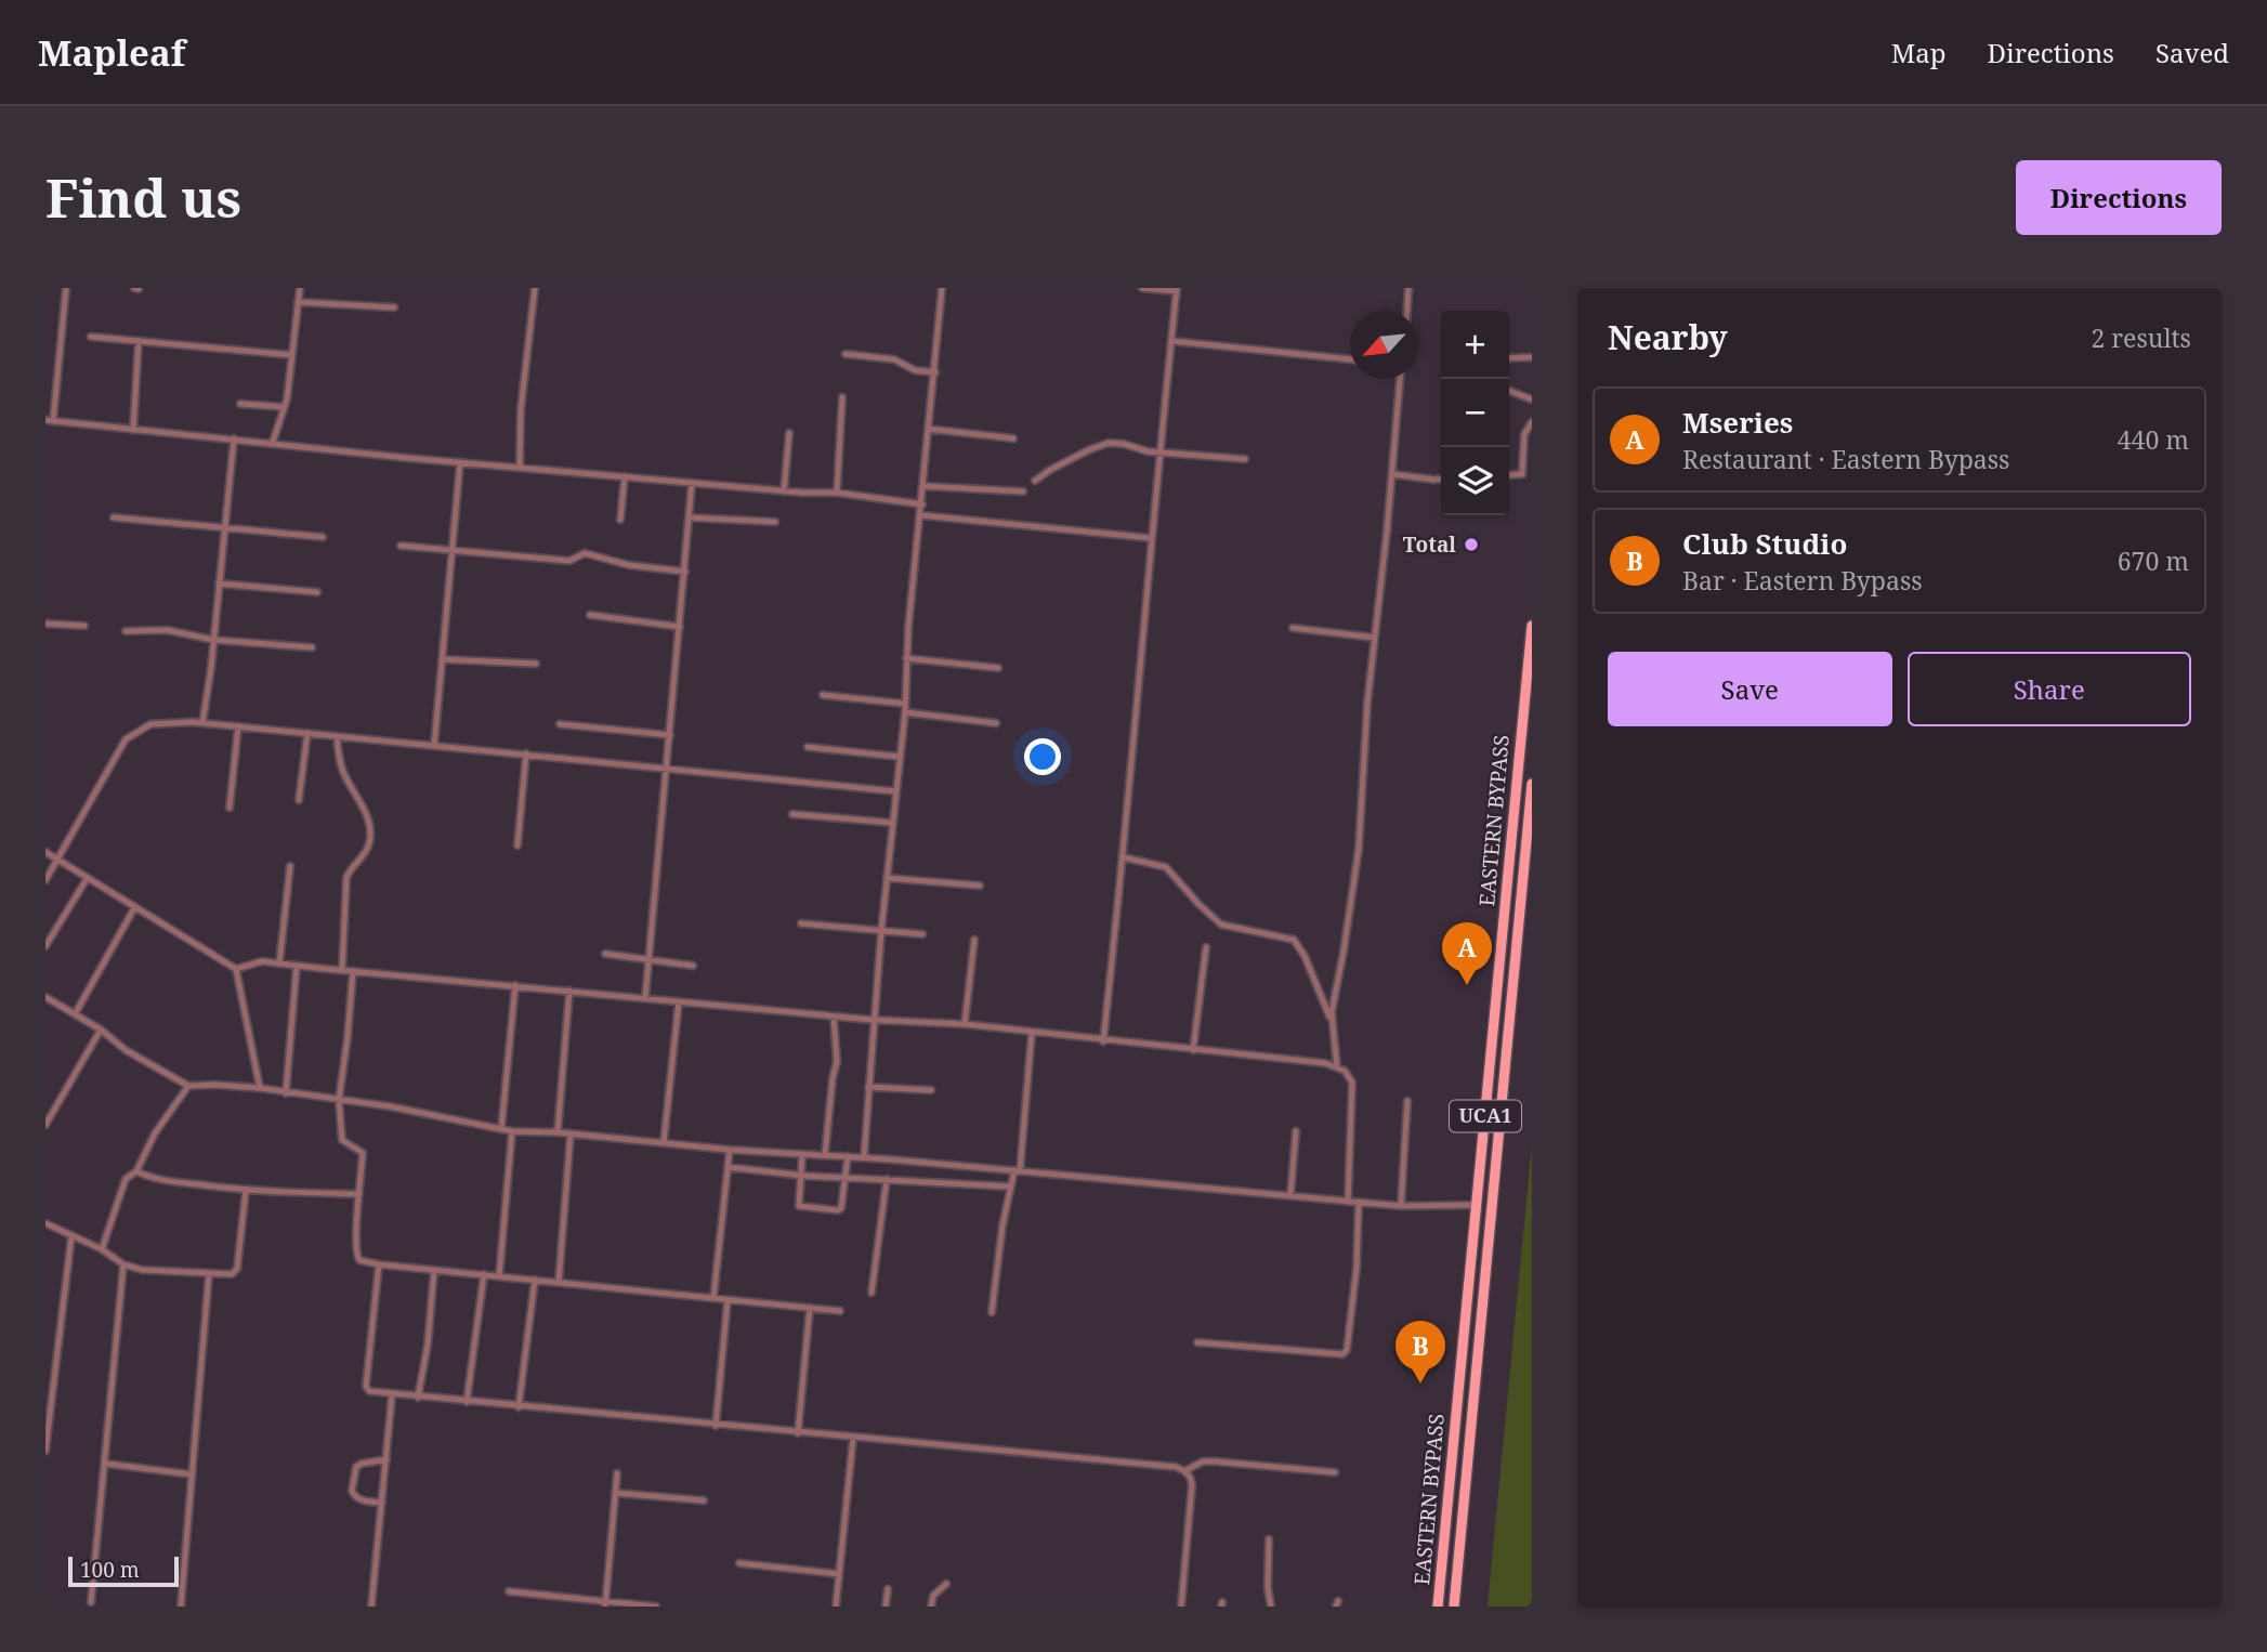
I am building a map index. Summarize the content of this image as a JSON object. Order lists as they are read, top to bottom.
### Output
{
  "streets": {
    "main road": ["EASTERN BYPASS", "UCA1"]
  },
  "places": ["Total"],
  "scale_bar": "100 m",
  "north": "bottom left",
  "page": {
    "header": "Mapleaf",
    "nav": ["Map", "Directions", "Saved"],
    "buttons": [
      "Directions",
      ["Save", "Share"]
    ],
    "title": "Find us",
    "heading": ["Nearby", "2 results"],
    "map_buttons": ["+", "−"],
    "list": [
      {
        "mark": "A",
        "name": "Mseries",
        "note": "Restaurant · Eastern Bypass",
        "value": "440 m"
      },
      {
        "mark": "B",
        "name": "Club Studio",
        "note": "Bar · Eastern Bypass",
        "value": "670 m"
      }
    ],
    "pins": ["A", "B"],
    "scale": "100 m"
  }
}
